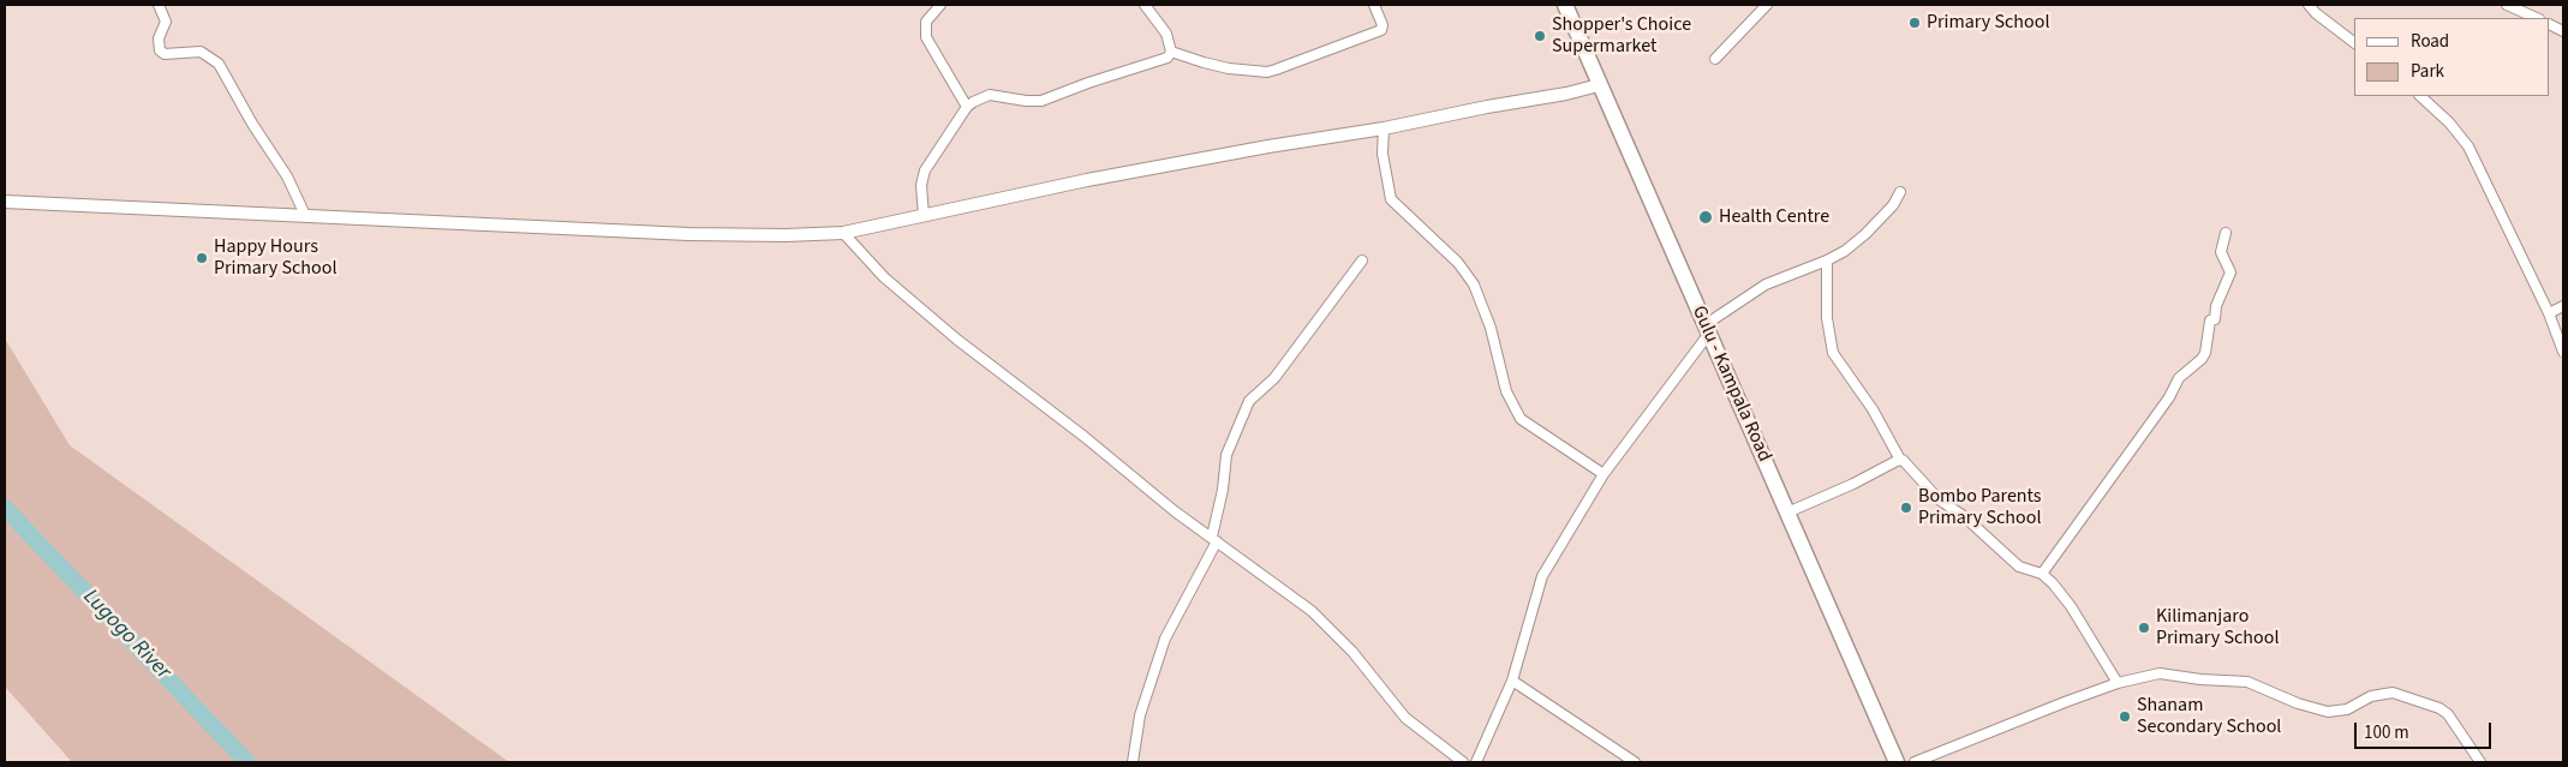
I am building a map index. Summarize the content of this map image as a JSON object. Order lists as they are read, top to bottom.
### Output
{
  "streets": {
    "main road": ["Gulu - Kampala Road"]
  },
  "water": ["Lugogo River"],
  "places": [
    "Primary School",
    "Shopper's Choice Supermarket",
    "Health Centre",
    "Happy Hours Primary School",
    "Bombo Parents Primary School",
    "Kilimanjaro Primary School",
    "Shanam Secondary School"
  ],
  "legend": ["Road", "Park"],
  "scale_bar": "100 m"
}
